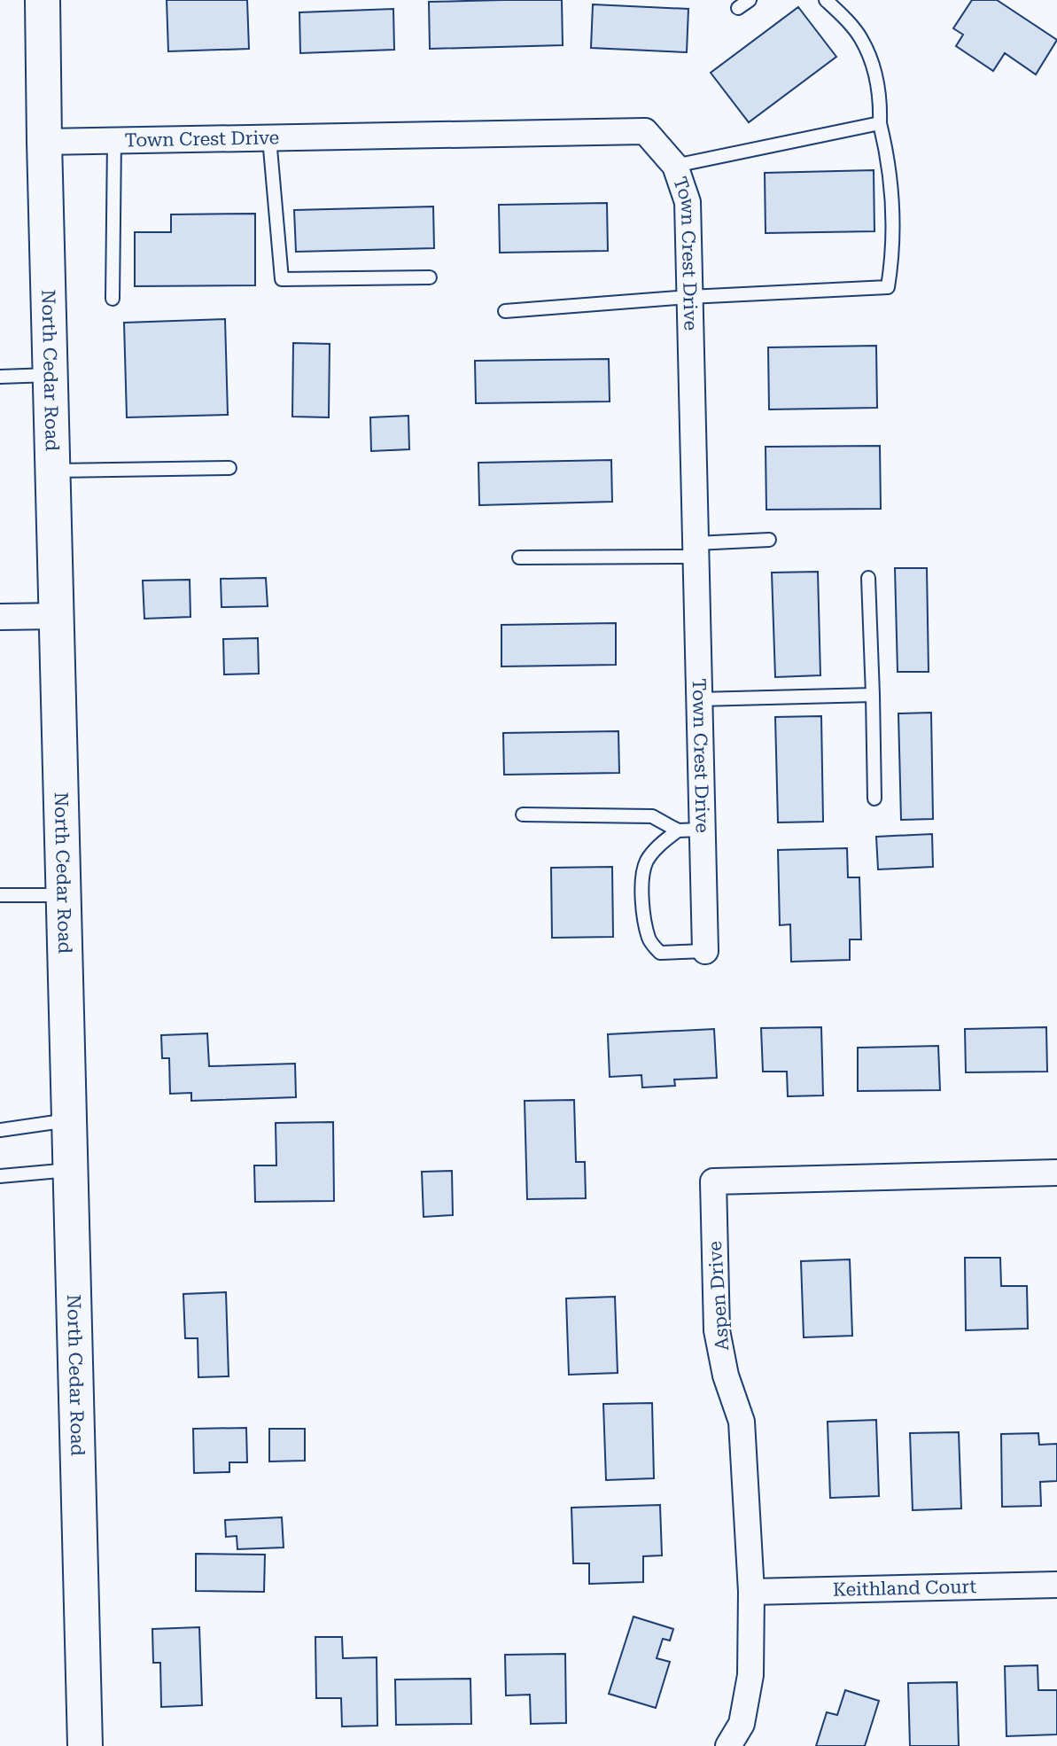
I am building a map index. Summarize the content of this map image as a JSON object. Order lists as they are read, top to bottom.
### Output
{
  "streets": {
    "street": [
      "Town Crest Drive",
      "North Cedar Road",
      "Aspen Drive",
      "Keithland Court"
    ]
  },
  "crossings": [
    ["Town Crest Drive", "North Cedar Road"],
    ["Aspen Drive", "Keithland Court"]
  ]
}
